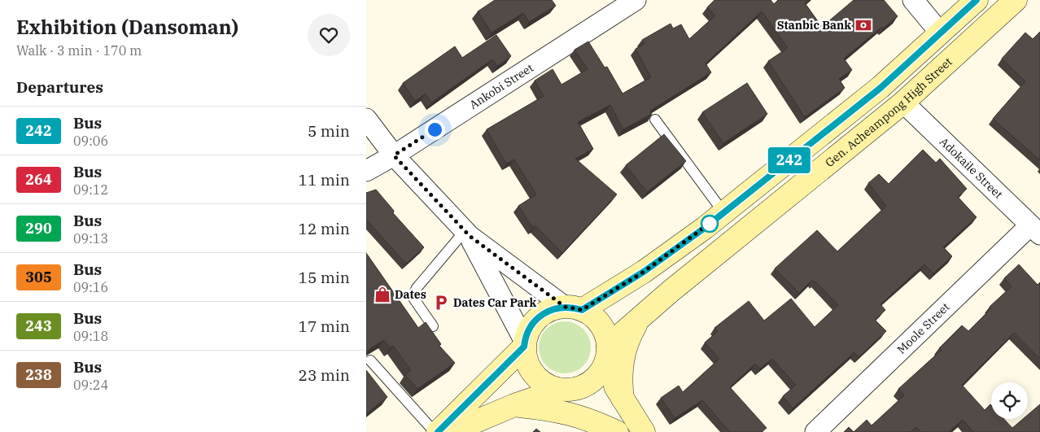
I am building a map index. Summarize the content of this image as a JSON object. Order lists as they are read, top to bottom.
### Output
{
  "streets": {
    "main road": ["Gen. Acheampong High Street"],
    "street": ["Ankobi Street", "Adokaile Street", "Moole Street"]
  },
  "crossings": [
    ["Gen. Acheampong High Street", "Adokaile Street"],
    ["Adokaile Street", "Moole Street"]
  ],
  "places": {
    "bank": ["Stanbic Bank"],
    "shop": ["Dates"],
    "parking": ["Dates Car Park"]
  },
  "lines": ["bus line 242"],
  "page": {
    "heading": [
      ["Exhibition (Dansoman)", "Walk · 3 min · 170 m"],
      "Departures"
    ],
    "on_map": "242",
    "list": [
      {
        "mark": "242",
        "name": "Bus",
        "note": "09:06",
        "value": "5 min"
      },
      {
        "mark": "264",
        "name": "Bus",
        "note": "09:12",
        "value": "11 min"
      },
      {
        "mark": "290",
        "name": "Bus",
        "note": "09:13",
        "value": "12 min"
      },
      {
        "mark": "305",
        "name": "Bus",
        "note": "09:16",
        "value": "15 min"
      },
      {
        "mark": "243",
        "name": "Bus",
        "note": "09:18",
        "value": "17 min"
      },
      {
        "mark": "238",
        "name": "Bus",
        "note": "09:24",
        "value": "23 min"
      }
    ]
  }
}
